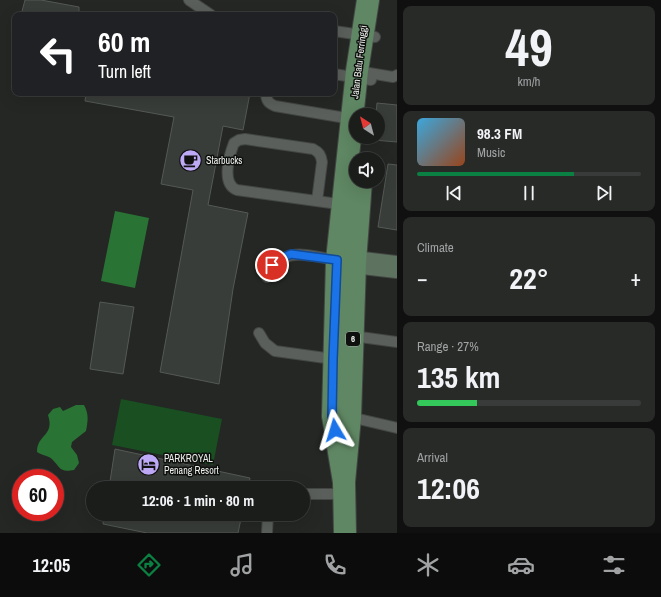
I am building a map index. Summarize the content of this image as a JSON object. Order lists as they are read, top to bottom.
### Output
{
  "streets": {
    "main road": ["Jalan Batu Ferringgi", "6"]
  },
  "places": {
    "cafe": ["Starbucks"],
    "hotel": ["PARKROYAL Penang Resort"]
  },
  "north": "top left",
  "page": {
    "tile": [
      ["49", "km/h"],
      "Climate",
      ["Range · 27%", "135 km"],
      ["Arrival", "12:06"]
    ],
    "turn": ["60 m", "Turn left"],
    "song": ["98.3 FM", "Music"],
    "heat": ["−", "22°", "+"],
    "limit": "60",
    "trip": "12:06 · 1 min · 80 m",
    "tabs": "12:05"
  }
}
